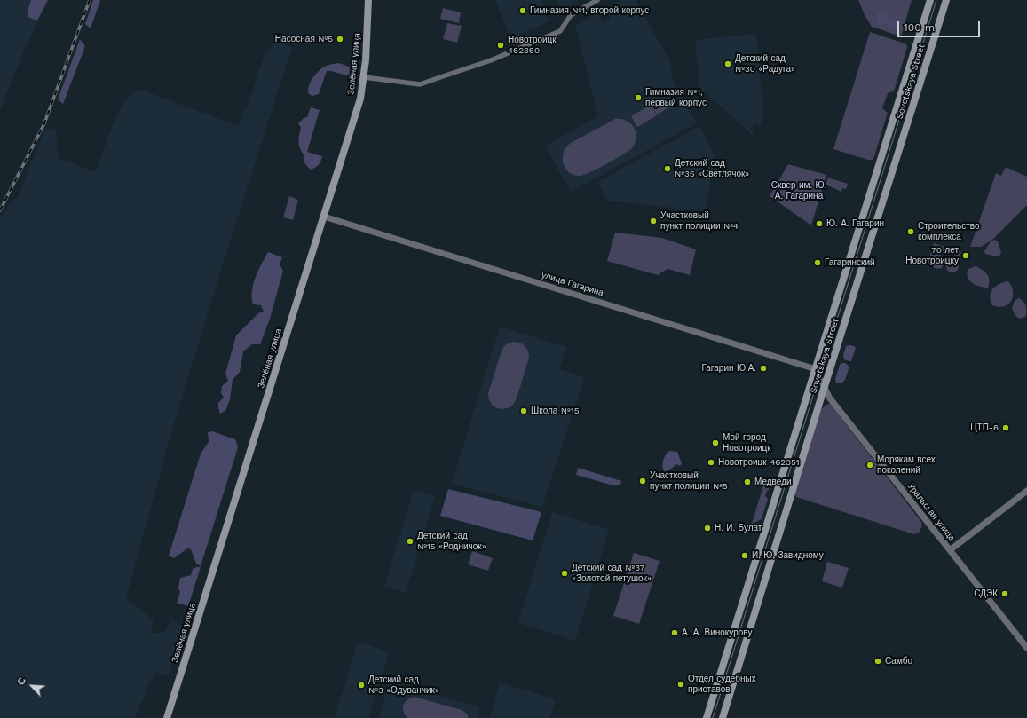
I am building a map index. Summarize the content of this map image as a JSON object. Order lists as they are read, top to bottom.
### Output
{
  "streets": {
    "main road": ["Зелёная улица", "Sovetskaya Street"],
    "street": ["улица Гагарина", "Уральская улица"]
  },
  "crossings": [
    ["Зелёная улица", "улица Гагарина"],
    ["Sovetskaya Street", "улица Гагарина"],
    ["Sovetskaya Street", "Уральская улица"],
    ["улица Гагарина", "Уральская улица"]
  ],
  "parks": ["Сквер им. Ю. А. Гагарина"],
  "places": [
    "Гимназия №1, второй корпус",
    "Насосная №5",
    "Новотроицк 462360",
    "Детский сад №30 «Радуга»",
    "Гимназия №1, первый корпус",
    "Детский сад №35 «Светлячок»",
    "Участковый пункт полиции №4",
    "Ю. А. Гагарин",
    "Строительство комплекса",
    "70 лет Новотроицку",
    "Гагаринский",
    "Гагарин Ю.А.",
    "Школа №15",
    "ЦТП-6",
    "Мой город Новотроицк",
    "Новотроицк 462351",
    "Морякам всех поколений",
    "Участковый пункт полиции №5",
    "Медведи",
    "Н. И. Булат",
    "Детский сад №15 «Родничок»",
    "И. Ю. Завидному",
    "Детский сад №37 «Золотой петушок»",
    "СДЭК",
    "А. А. Винокурову",
    "Самбо",
    "Отдел судебных приставов",
    "Детский сад №3 «Одуванчик»"
  ],
  "scale_bar": "100 m",
  "north": "top left"
}
